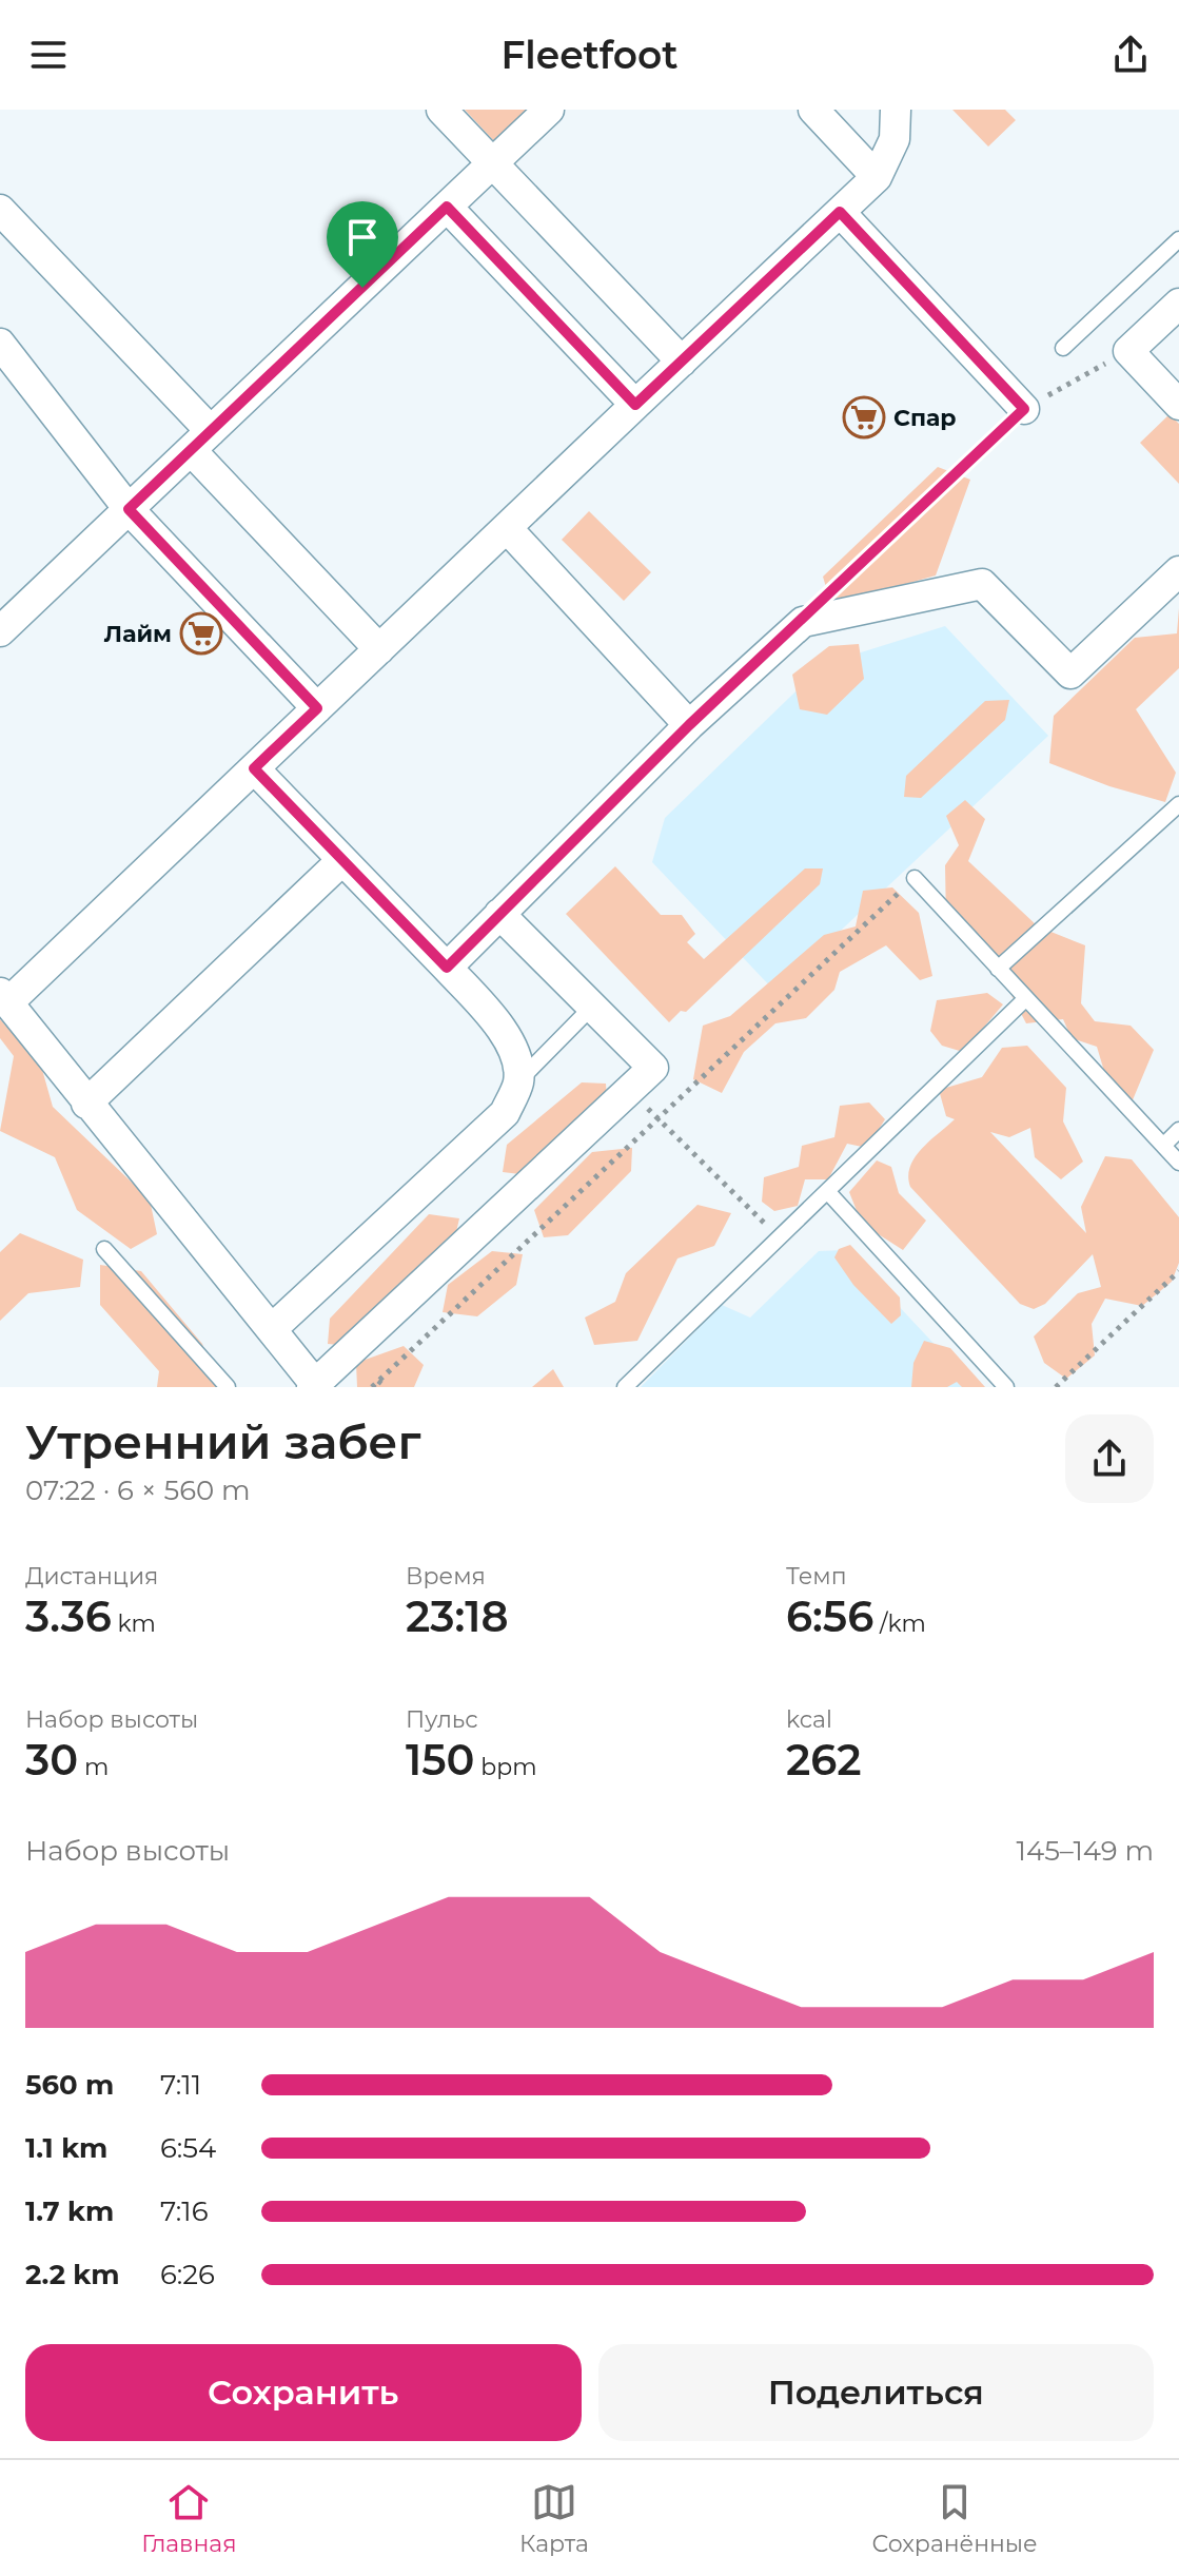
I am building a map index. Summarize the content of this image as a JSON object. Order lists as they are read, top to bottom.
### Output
{
  "places": {
    "supermarket": ["Спар", "Лайм"]
  },
  "page": {
    "header": "Fleetfoot",
    "heading": ["Утренний забег", "07:22 · 6 × 560 m"],
    "stats": [
      ["Дистанция", "3.36 km"],
      ["Время", "23:18"],
      ["Темп", "6:56 /km"],
      ["Набор высоты", "30 m"],
      ["Пульс", "150 bpm"],
      ["kcal", "262"]
    ],
    "chart": ["Набор высоты", "145–149 m"],
    "list": [
      {
        "name": "560 m",
        "note": "7:11"
      },
      {
        "name": "1.1 km",
        "note": "6:54"
      },
      {
        "name": "1.7 km",
        "note": "7:16"
      },
      {
        "name": "2.2 km",
        "note": "6:26"
      }
    ],
    "buttons": ["Сохранить", "Поделиться"],
    "tabs": ["Главная", "Карта", "Сохранённые"]
  }
}
